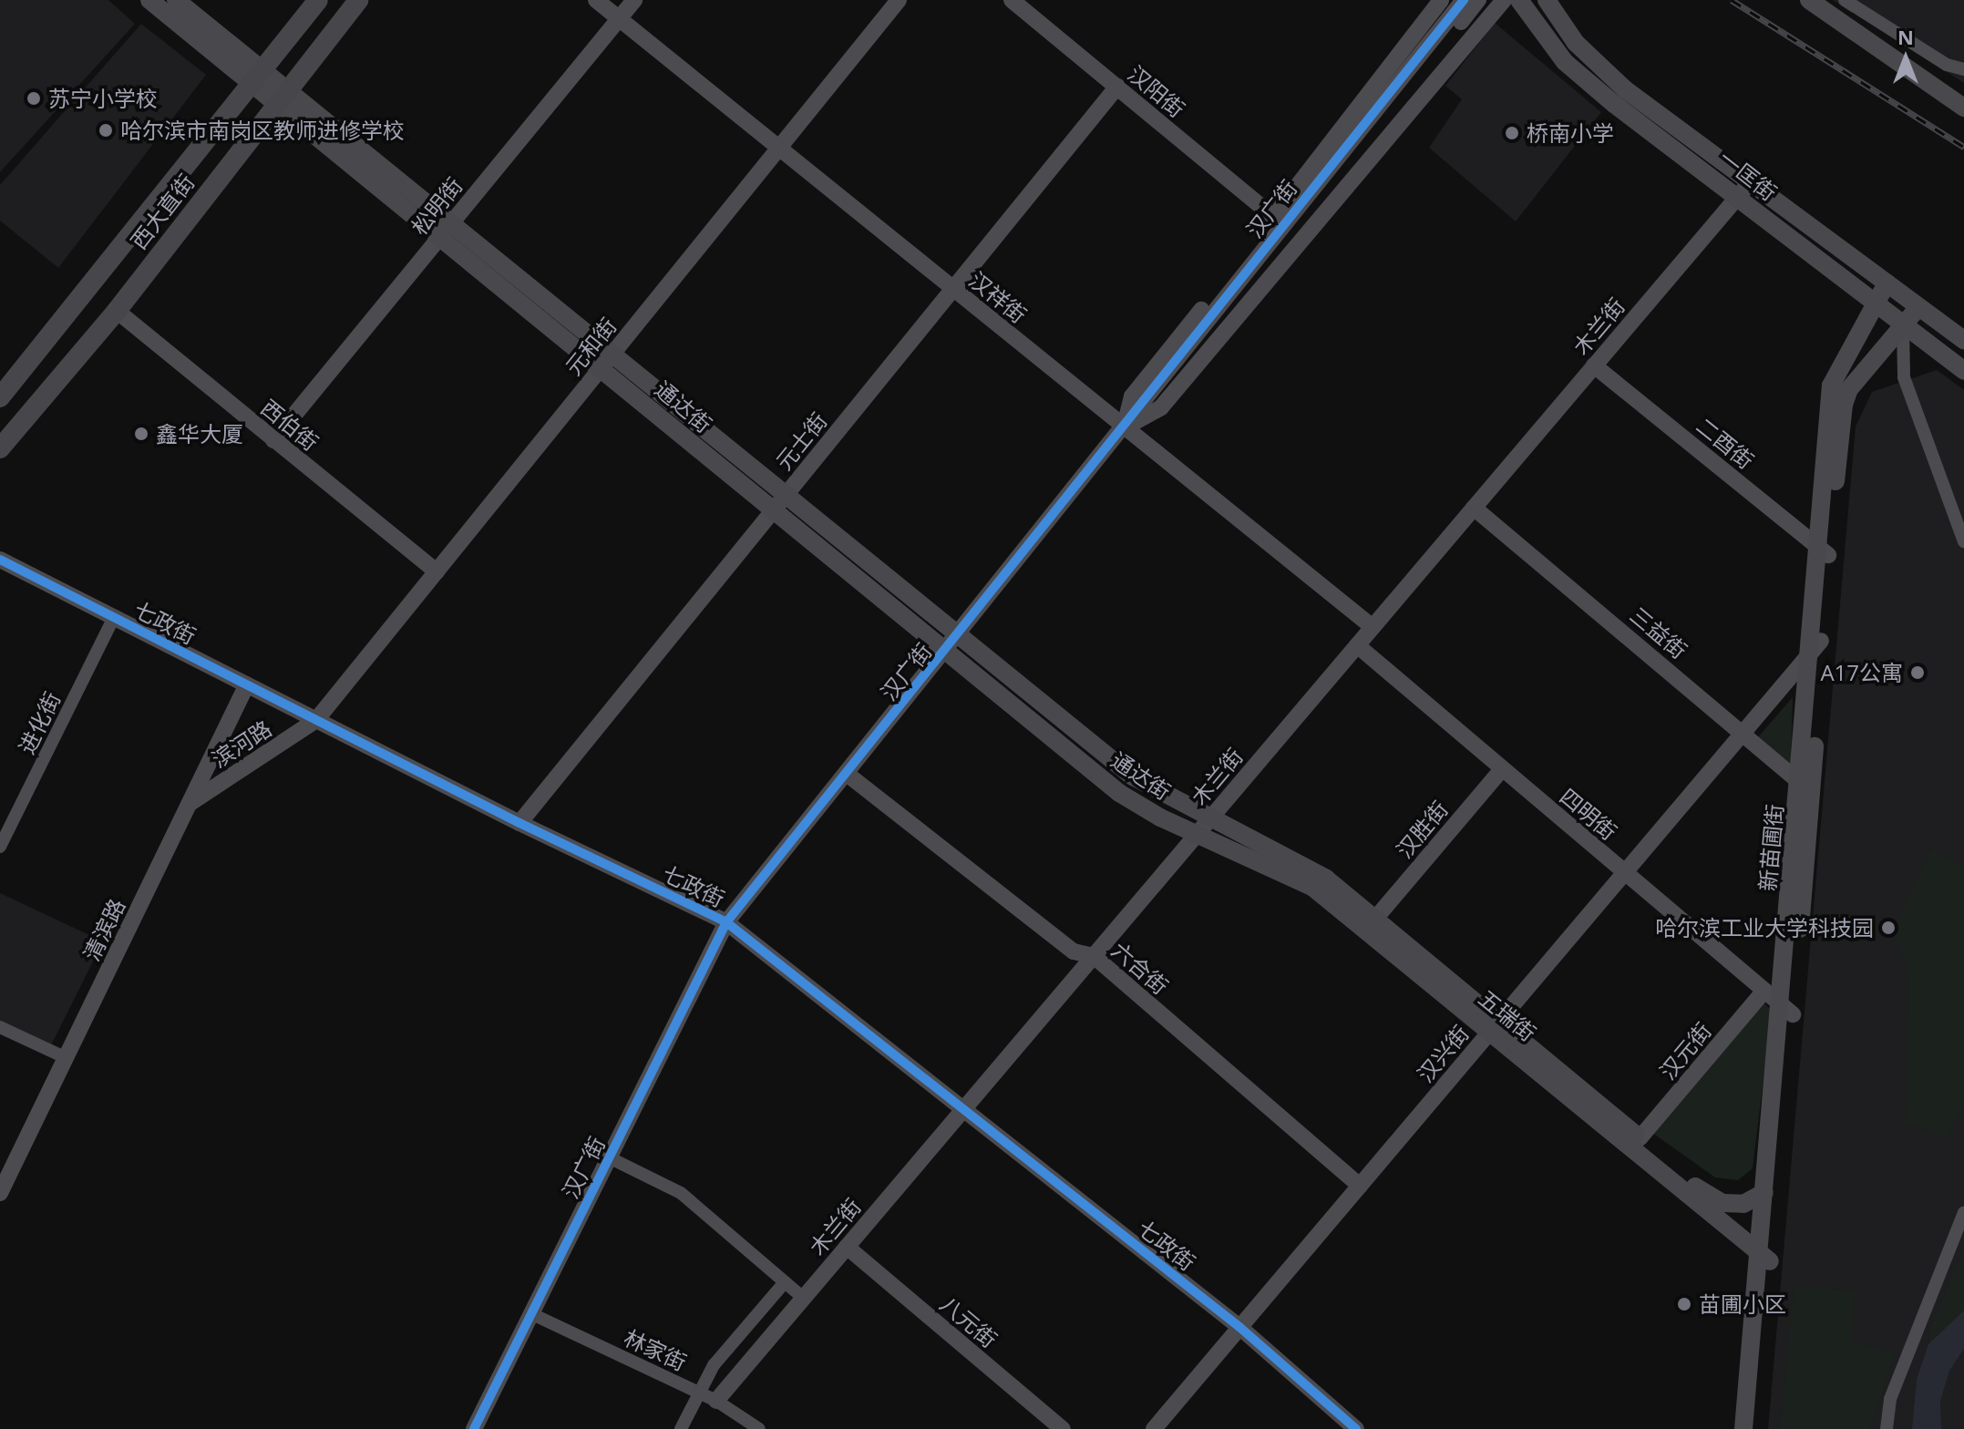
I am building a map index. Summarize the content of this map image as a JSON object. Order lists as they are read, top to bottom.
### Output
{
  "streets": {
    "main road": [
      "一匡街",
      "西大直街",
      "通达街",
      "新苗圃街",
      "五瑞街"
    ],
    "street": [
      "汉阳街",
      "松明街",
      "汉广街",
      "汉祥街",
      "木兰街",
      "元和街",
      "西伯街",
      "元士街",
      "二酉街",
      "七政街",
      "三益街",
      "进化街",
      "滨河路",
      "四明街",
      "汉胜街",
      "清滨路",
      "六合街",
      "汉元街",
      "汉兴街",
      "八元街",
      "林家街"
    ]
  },
  "crossings": [
    ["汉阳街", "汉广街"],
    ["汉阳街", "元士街"],
    ["一匡街", "木兰街"],
    ["一匡街", "新苗圃街"],
    ["松明街", "汉祥街"],
    ["松明街", "通达街"],
    ["松明街", "西伯街"],
    ["汉广街", "汉祥街"],
    ["汉广街", "通达街"],
    ["汉广街", "七政街"],
    ["汉广街", "六合街"],
    ["汉广街", "林家街"],
    ["西大直街", "通达街"],
    ["西大直街", "西伯街"],
    ["汉祥街", "木兰街"],
    ["汉祥街", "元和街"],
    ["汉祥街", "元士街"],
    ["木兰街", "通达街"],
    ["木兰街", "二酉街"],
    ["木兰街", "七政街"],
    ["木兰街", "三益街"],
    ["木兰街", "四明街"],
    ["木兰街", "六合街"],
    ["木兰街", "五瑞街"],
    ["木兰街", "八元街"],
    ["木兰街", "林家街"],
    ["元和街", "通达街"],
    ["元和街", "西伯街"],
    ["元和街", "七政街"],
    ["元和街", "滨河路"],
    ["通达街", "元士街"],
    ["通达街", "五瑞街"],
    ["元士街", "七政街"],
    ["二酉街", "新苗圃街"],
    ["七政街", "进化街"],
    ["七政街", "滨河路"],
    ["七政街", "清滨路"],
    ["七政街", "汉兴街"],
    ["三益街", "新苗圃街"],
    ["三益街", "汉兴街"],
    ["滨河路", "清滨路"],
    ["四明街", "汉胜街"],
    ["四明街", "新苗圃街"],
    ["四明街", "汉元街"],
    ["四明街", "汉兴街"],
    ["汉胜街", "五瑞街"],
    ["新苗圃街", "五瑞街"],
    ["新苗圃街", "汉兴街"],
    ["六合街", "汉兴街"],
    ["五瑞街", "汉元街"],
    ["五瑞街", "汉兴街"]
  ],
  "places": [
    "苏宁小学校",
    "哈尔滨市南岗区教师进修学校",
    "桥南小学",
    "鑫华大厦",
    "A17公寓",
    "哈尔滨工业大学科技园",
    "苗圃小区"
  ],
  "north": "top"
}
